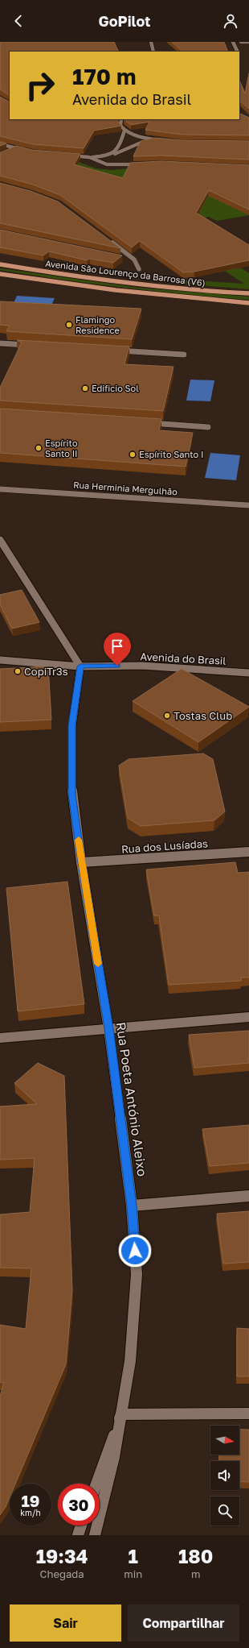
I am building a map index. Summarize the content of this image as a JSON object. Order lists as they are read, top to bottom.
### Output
{
  "streets": {
    "main road": ["Avenida São Lourenço da Barrosa (V6)"],
    "street": [
      "Rua Herminia Mergulhão",
      "Avenida do Brasil",
      "Rua dos Lusíadas",
      "Rua Poeta António Aleixo"
    ]
  },
  "crossings": [
    ["Avenida do Brasil", "Rua Poeta António Aleixo"],
    ["Rua dos Lusíadas", "Rua Poeta António Aleixo"]
  ],
  "places": [
    "Flamingo Residence",
    "Edificio Sol",
    "Espírito Santo II",
    "Espírito Santo I",
    "CopiTr3s",
    "Tostas Club"
  ],
  "north": "right",
  "page": {
    "header": "GoPilot",
    "turn": ["170 m", "Avenida do Brasil"],
    "speed": "19 km/h",
    "limit": "30",
    "eta": [
      "19:34",
      "Chegada",
      "1",
      "min",
      "180",
      "m"
    ],
    "buttons": ["Sair", "Compartilhar"]
  }
}
